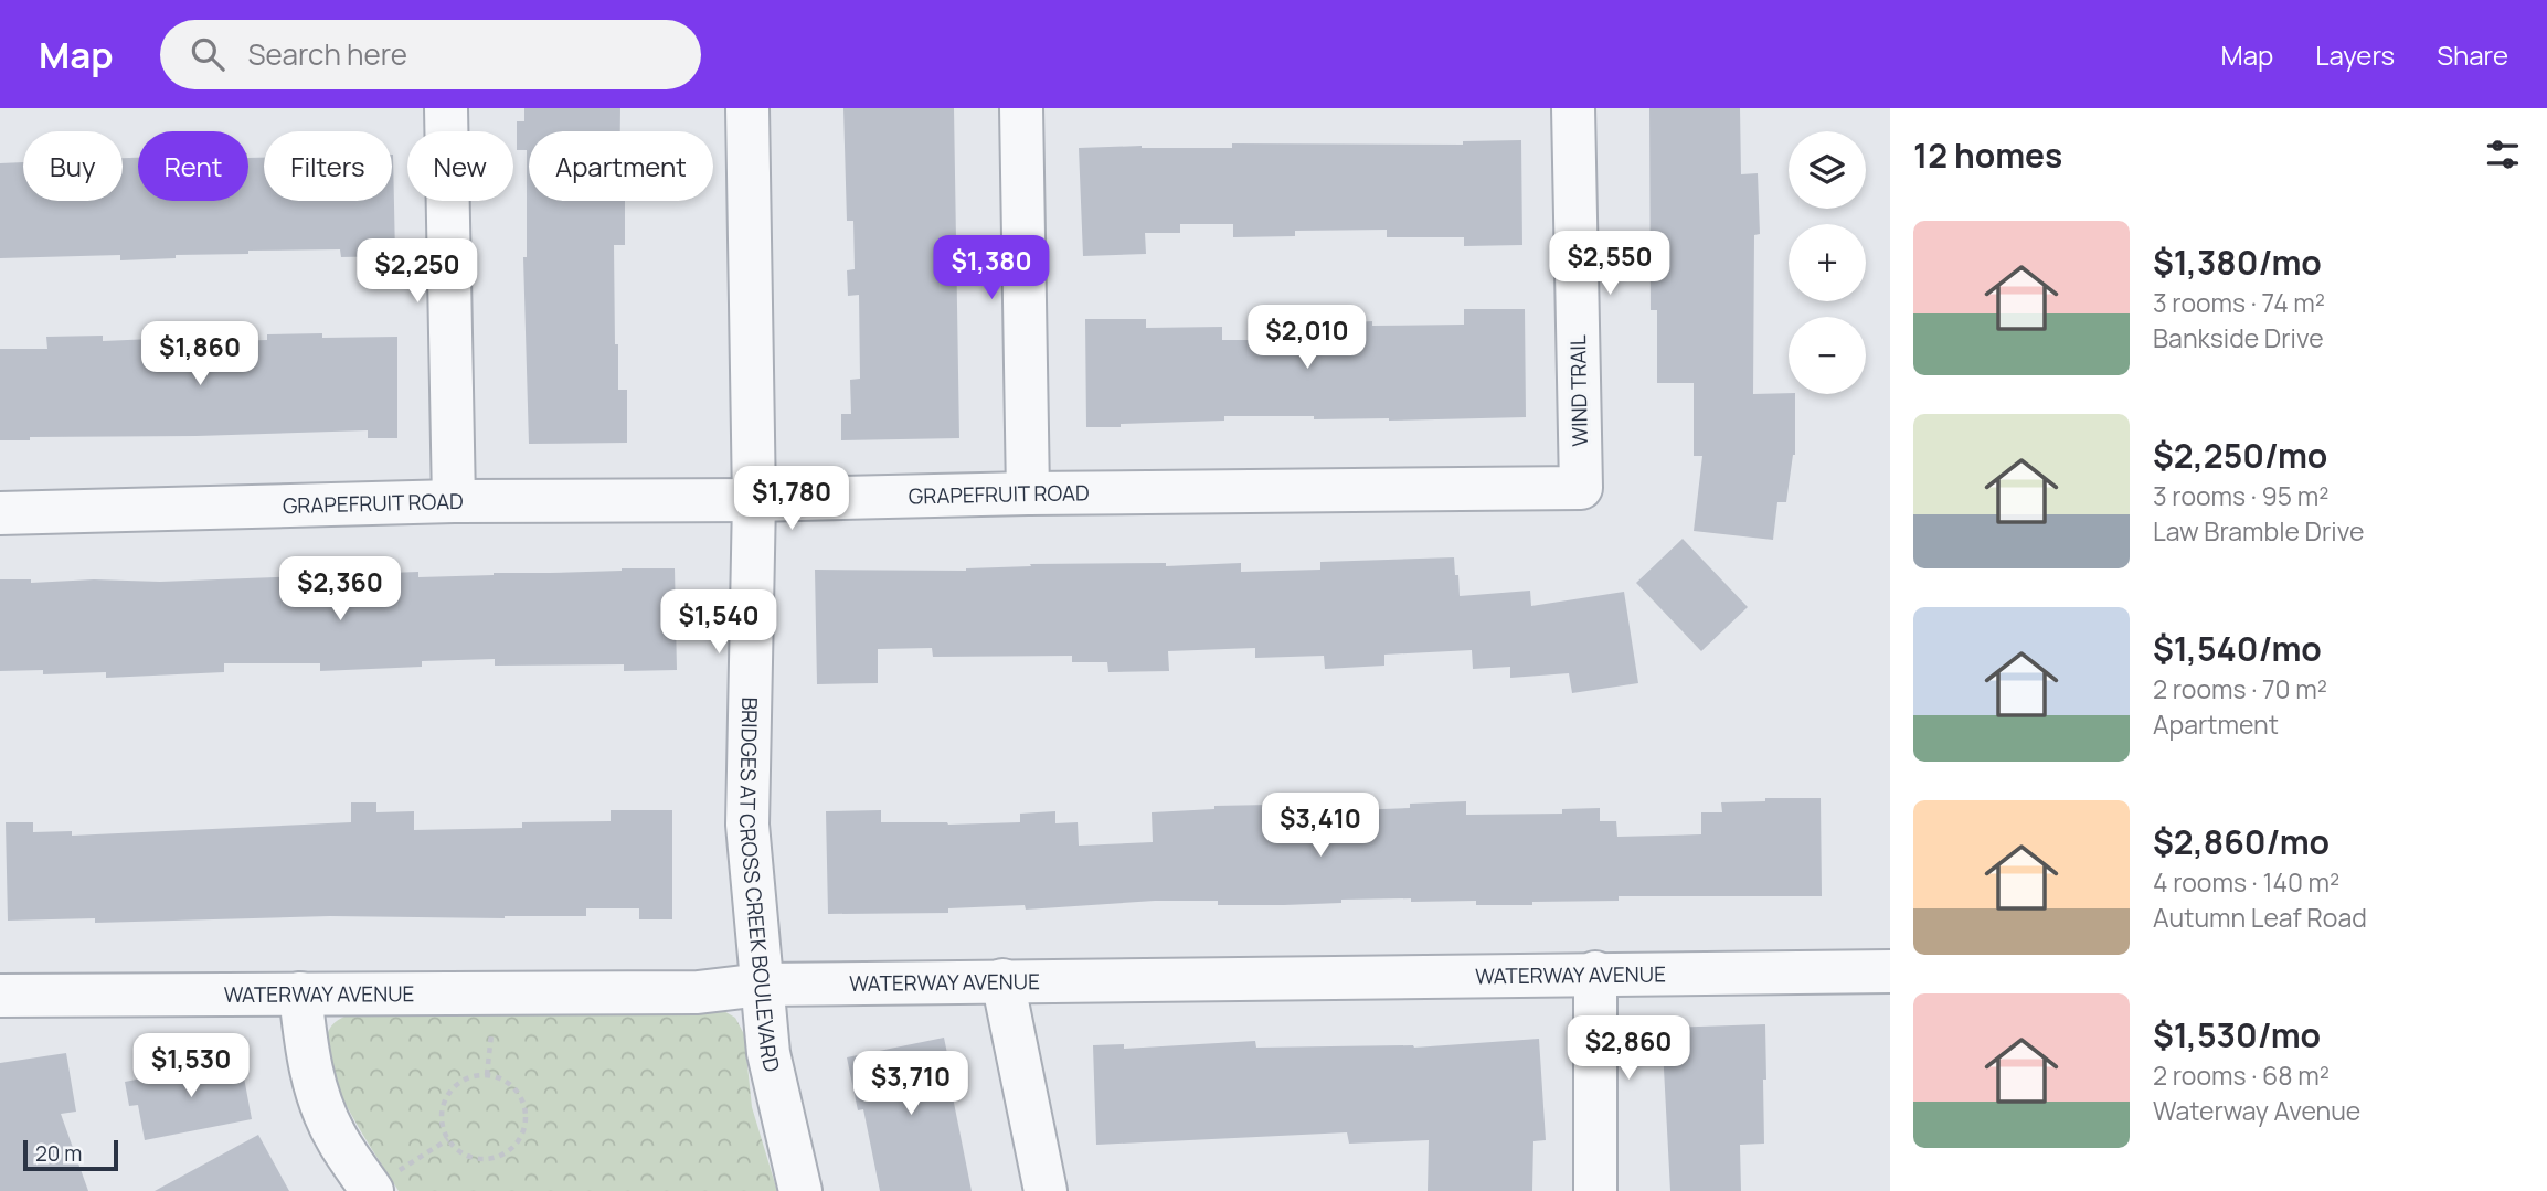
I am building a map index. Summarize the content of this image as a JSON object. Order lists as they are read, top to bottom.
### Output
{
  "streets": {
    "street": [
      "WIND TRAIL",
      "GRAPEFRUIT ROAD",
      "BRIDGES AT CROSS CREEK BOULEVARD",
      "WATERWAY AVENUE"
    ]
  },
  "crossings": [
    ["WIND TRAIL", "GRAPEFRUIT ROAD"],
    ["GRAPEFRUIT ROAD", "BRIDGES AT CROSS CREEK BOULEVARD"],
    ["BRIDGES AT CROSS CREEK BOULEVARD", "WATERWAY AVENUE"]
  ],
  "scale_bar": "20 m",
  "page": {
    "header": "Map",
    "search": "Search here",
    "nav": ["Map", "Layers", "Share"],
    "heading": "12 homes",
    "map_buttons": ["+", "−"],
    "chip": [
      "Buy",
      "Rent",
      "Filters",
      "New",
      "Apartment"
    ],
    "list": [
      {
        "name": "$1,380/mo",
        "note": "3 rooms · 74 m² · Bankside Drive"
      },
      {
        "name": "$2,250/mo",
        "note": "3 rooms · 95 m² · Law Bramble Drive"
      },
      {
        "name": "$1,540/mo",
        "note": "2 rooms · 70 m² · Apartment"
      },
      {
        "name": "$2,860/mo",
        "note": "4 rooms · 140 m² · Autumn Leaf Road"
      },
      {
        "name": "$1,530/mo",
        "note": "2 rooms · 68 m² · Waterway Avenue"
      }
    ],
    "price": [
      "$2,550",
      "$1,380",
      "$2,250",
      "$2,010",
      "$1,860",
      "$1,780",
      "$2,360",
      "$1,540",
      "$3,410",
      "$2,860",
      "$1,530",
      "$3,710"
    ],
    "scale": "20 m"
  }
}
